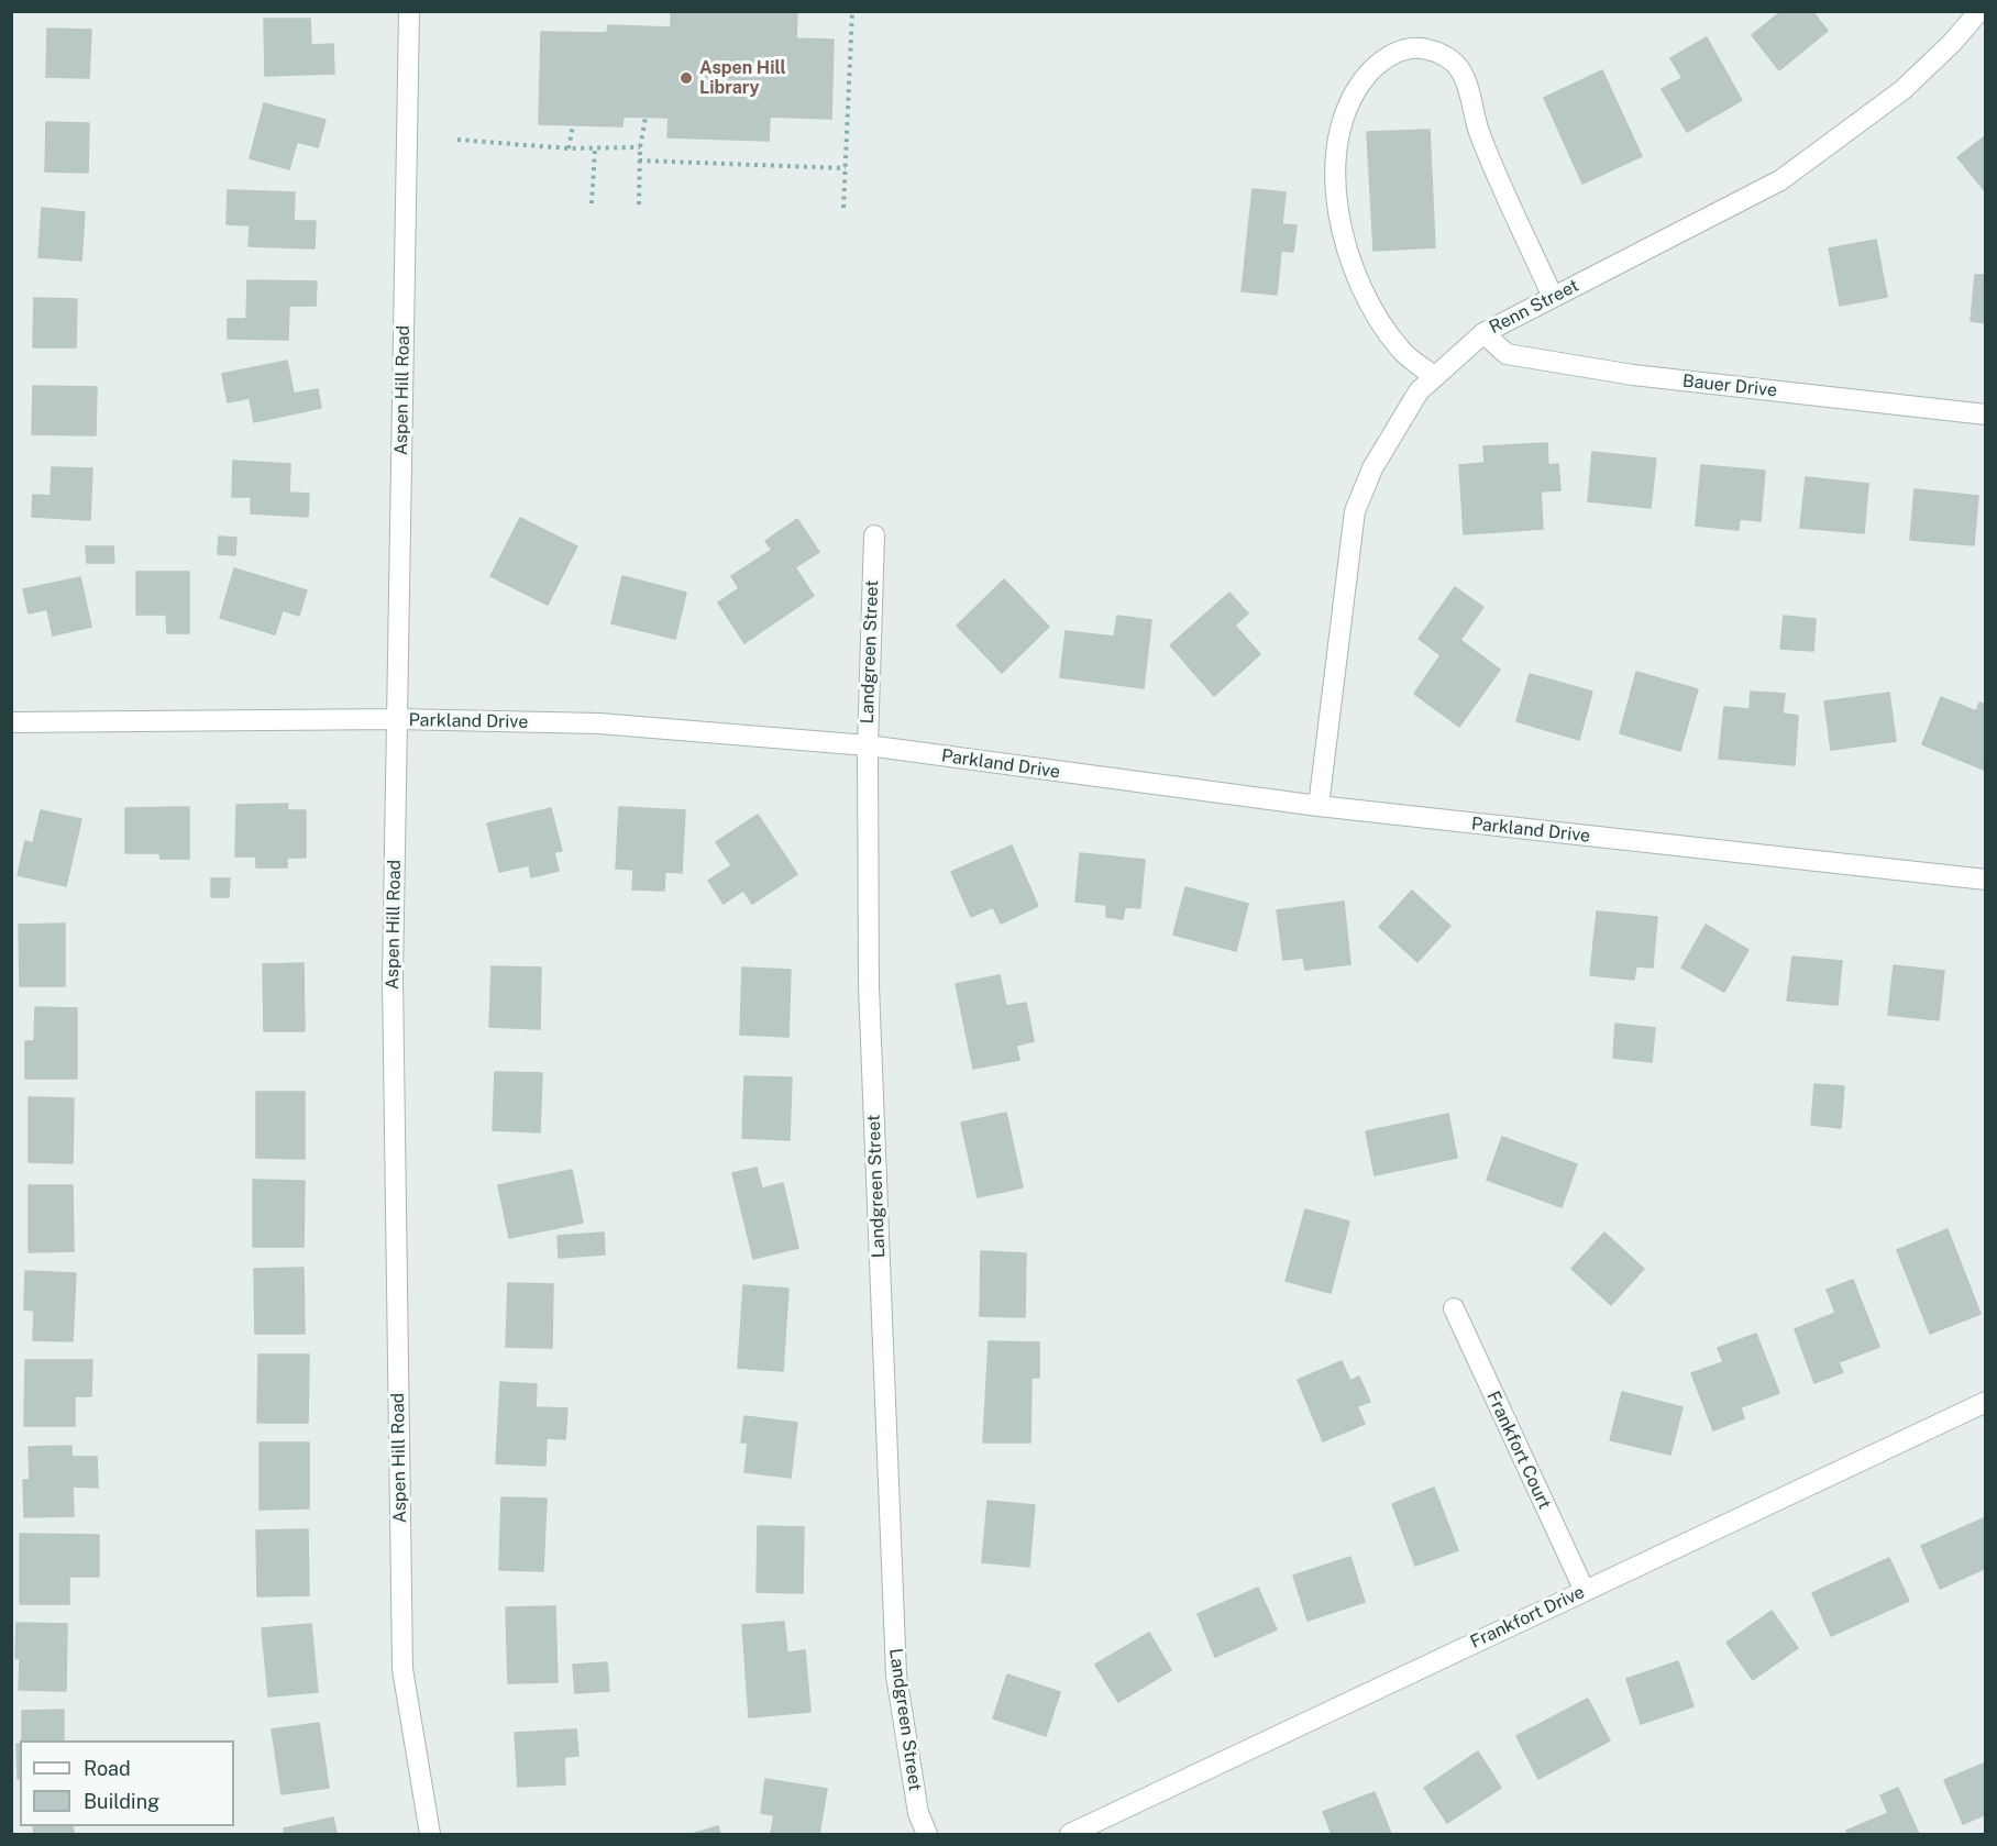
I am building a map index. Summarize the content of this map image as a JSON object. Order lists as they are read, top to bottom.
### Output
{
  "streets": {
    "street": [
      "Renn Street",
      "Bauer Drive",
      "Aspen Hill Road",
      "Landgreen Street",
      "Parkland Drive",
      "Frankfort Court",
      "Frankfort Drive"
    ]
  },
  "crossings": [
    ["Renn Street", "Bauer Drive"],
    ["Renn Street", "Parkland Drive"],
    ["Aspen Hill Road", "Parkland Drive"],
    ["Landgreen Street", "Parkland Drive"],
    ["Frankfort Court", "Frankfort Drive"]
  ],
  "places": ["Aspen Hill Library"],
  "legend": ["Road", "Building"]
}
